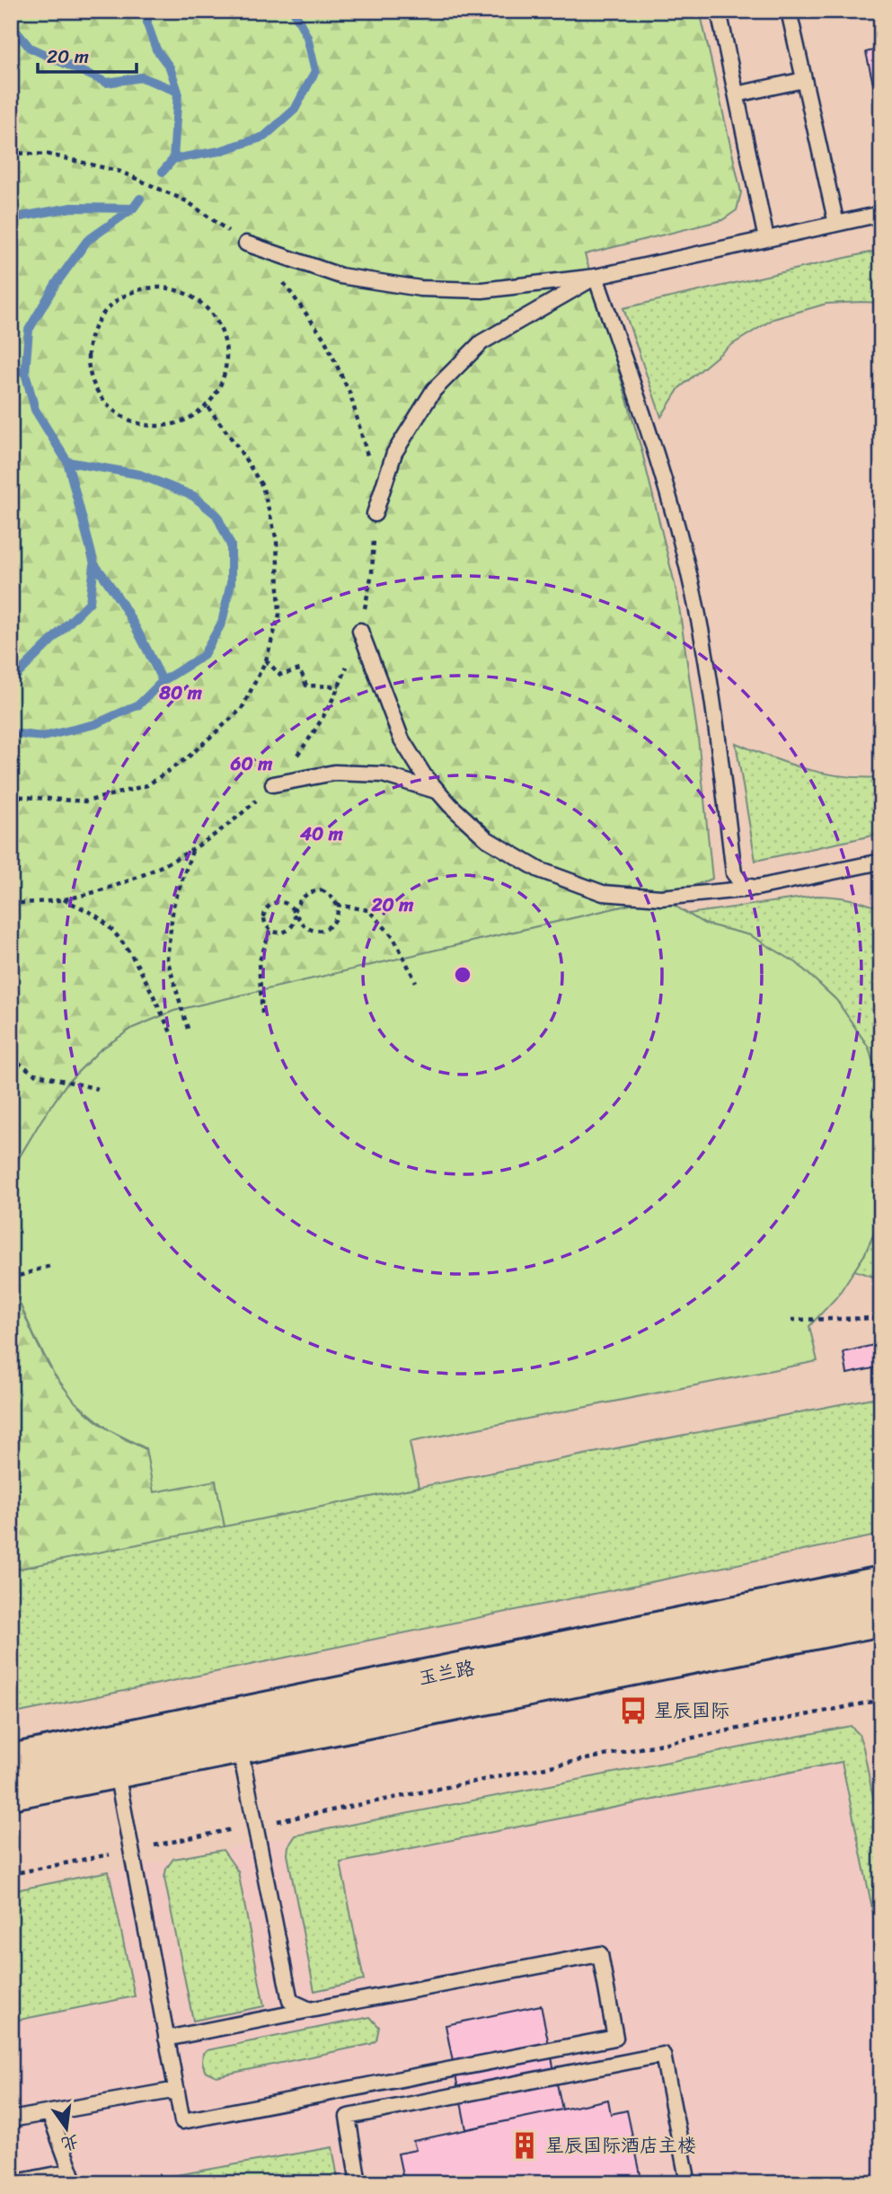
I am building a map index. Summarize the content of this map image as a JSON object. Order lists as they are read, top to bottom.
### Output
{
  "streets": {
    "street": ["玉兰路"]
  },
  "places": {
    "bus stop": ["星辰国际"],
    "building": ["星辰国际酒店主楼"]
  },
  "scale_bar": "20 m",
  "north": "bottom",
  "rings": [
    "80 m",
    "60 m",
    "40 m",
    "20 m"
  ]
}
